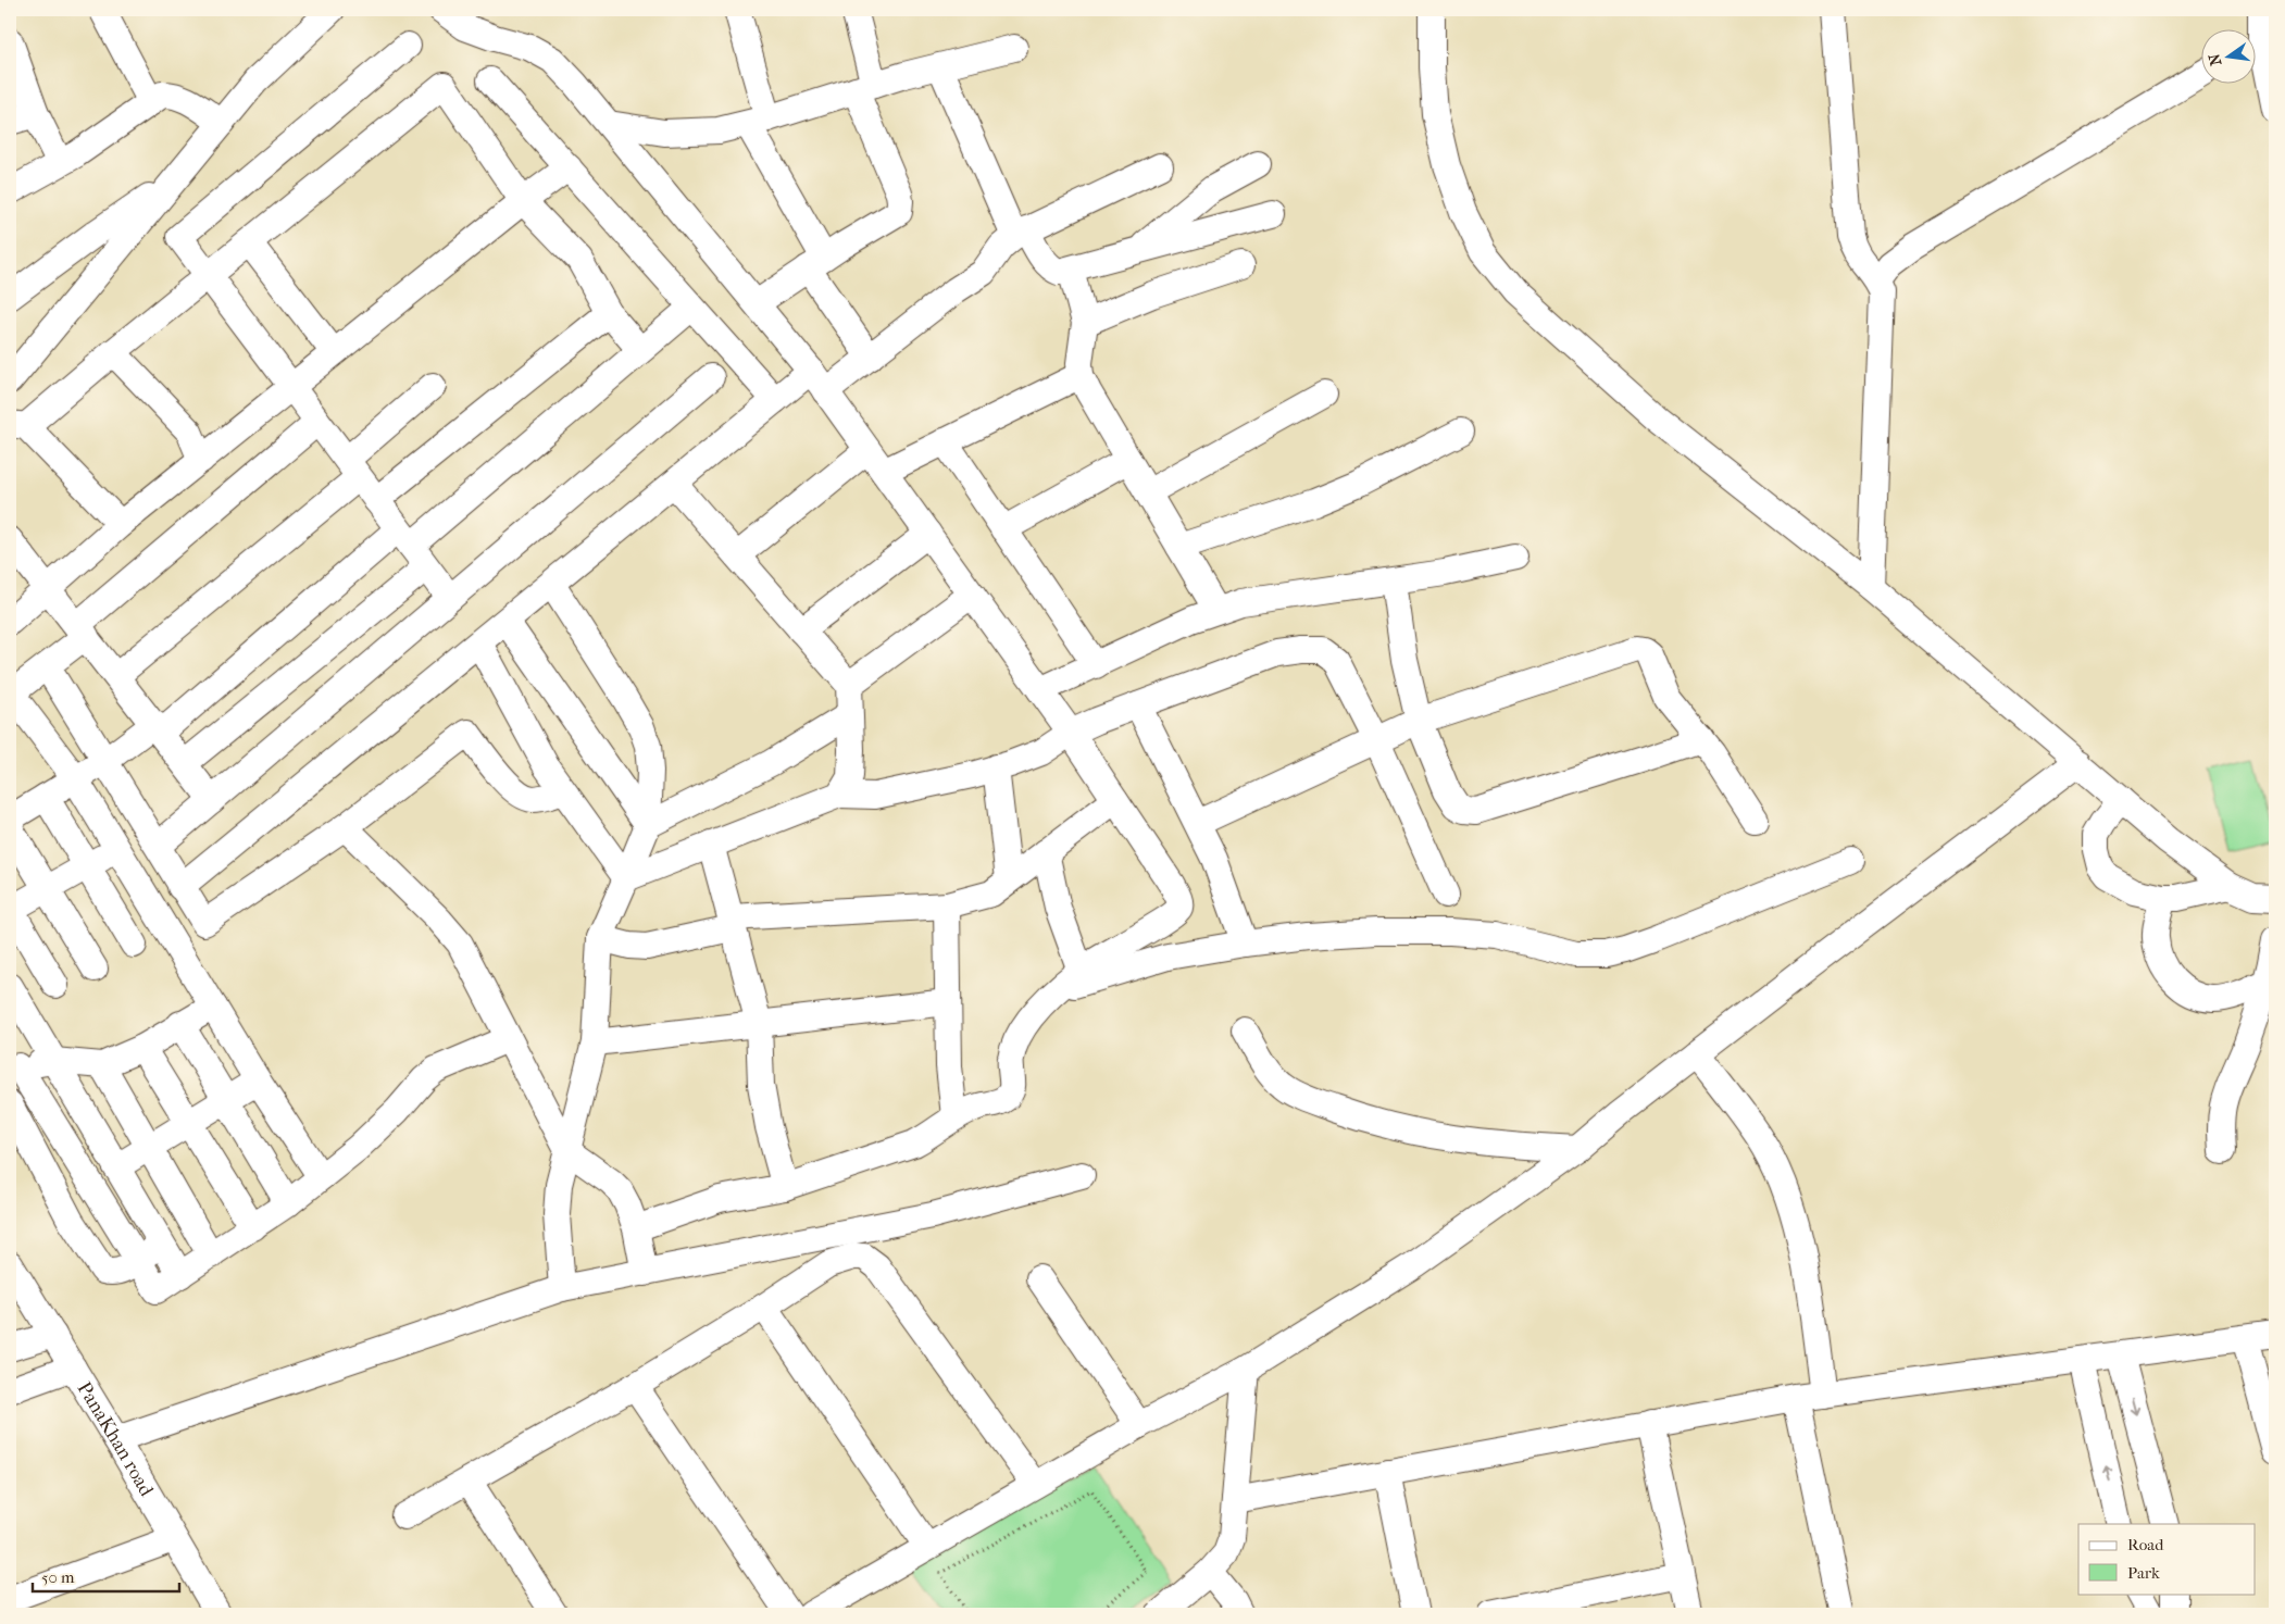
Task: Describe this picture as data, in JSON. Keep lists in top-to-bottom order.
{
  "streets": {
    "street": ["PanaKhan road"]
  },
  "legend": ["Road", "Park"],
  "scale_bar": "50 m",
  "north": "left"
}
